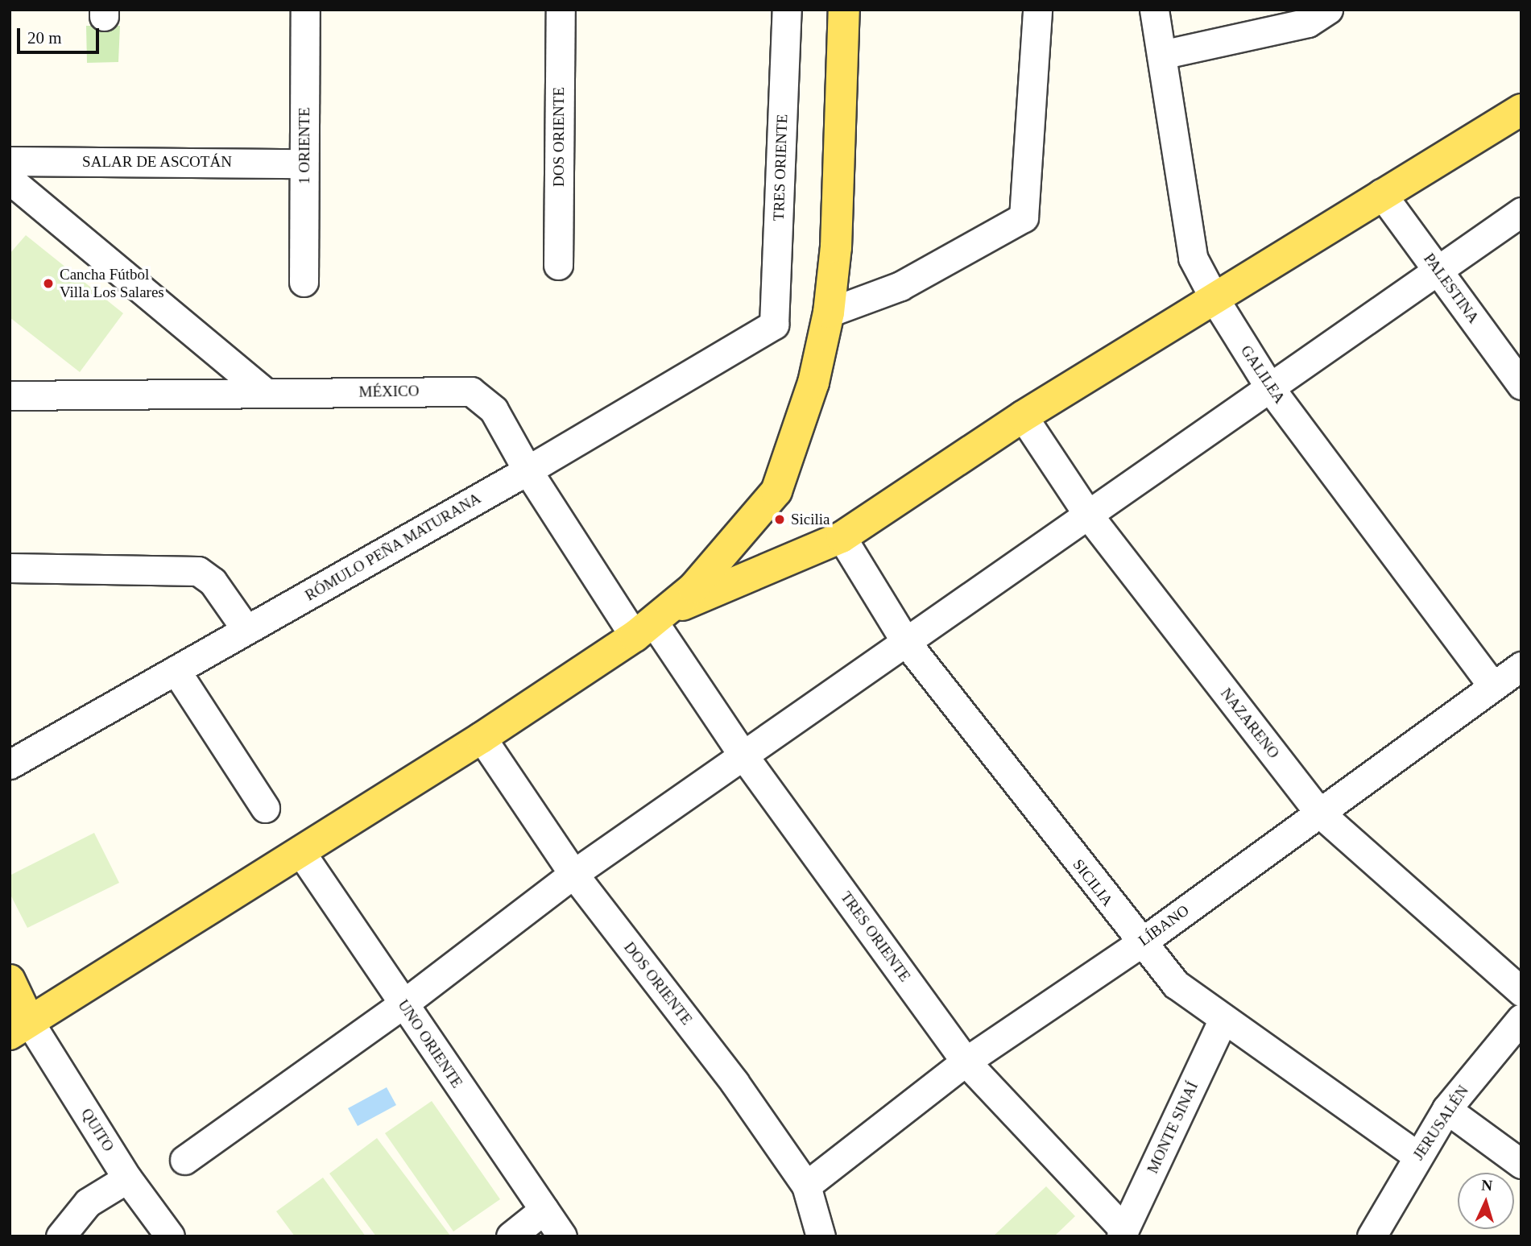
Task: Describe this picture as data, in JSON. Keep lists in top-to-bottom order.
{
  "streets": {
    "street": [
      "DOS ORIENTE",
      "1 ORIENTE",
      "SALAR DE ASCOTÁN",
      "TRES ORIENTE",
      "PALESTINA",
      "GALILEA",
      "MÉXICO",
      "RÓMULO PEÑA MATURANA",
      "NAZARENO",
      "SICILIA",
      "LÍBANO",
      "UNO ORIENTE",
      "JERUSALÉN",
      "MONTE SINAÍ",
      "QUITO"
    ]
  },
  "crossings": [
    ["DOS ORIENTE", "LÍBANO"],
    ["1 ORIENTE", "SALAR DE ASCOTÁN"],
    ["TRES ORIENTE", "MÉXICO"],
    ["TRES ORIENTE", "RÓMULO PEÑA MATURANA"],
    ["TRES ORIENTE", "LÍBANO"],
    ["TRES ORIENTE", "MONTE SINAÍ"],
    ["GALILEA", "LÍBANO"],
    ["MÉXICO", "RÓMULO PEÑA MATURANA"],
    ["NAZARENO", "LÍBANO"],
    ["SICILIA", "LÍBANO"],
    ["SICILIA", "JERUSALÉN"],
    ["SICILIA", "MONTE SINAÍ"]
  ],
  "places": ["Cancha Fútbol Villa Los Salares", "Sicilia"],
  "scale_bar": "20 m",
  "north": "top"
}
